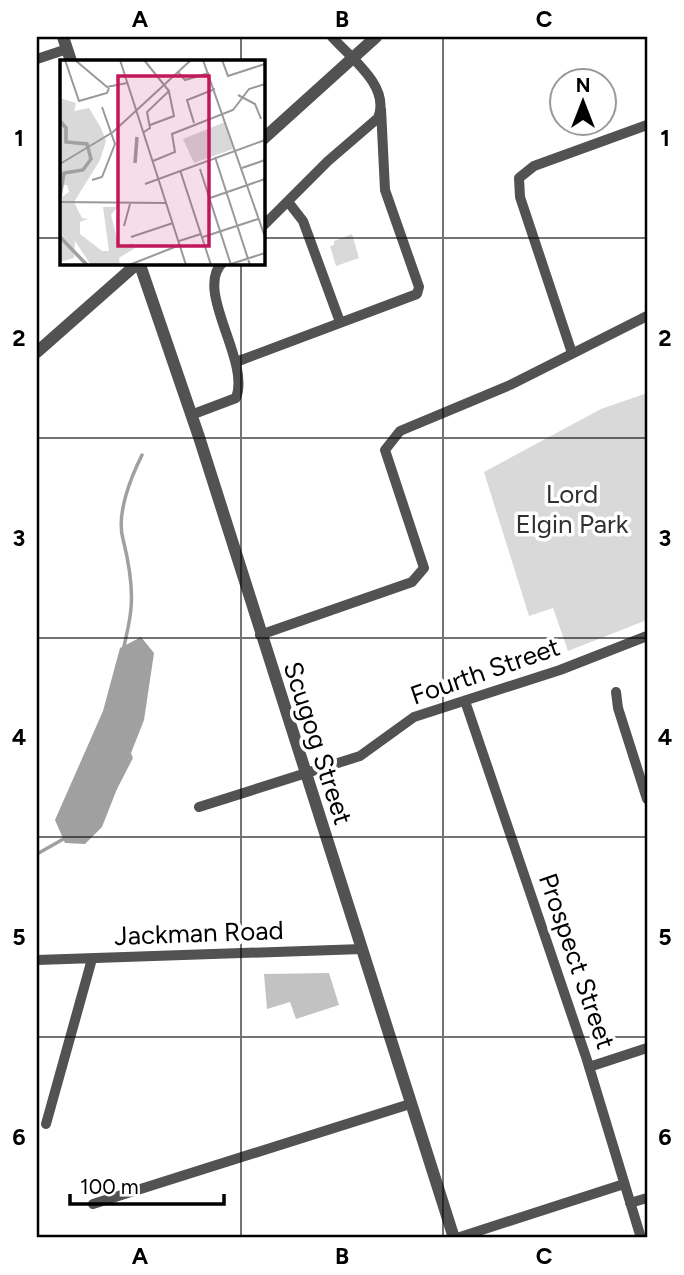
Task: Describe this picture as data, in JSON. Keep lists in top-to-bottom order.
{
  "streets": {
    "street": [
      "Fourth Street",
      "Scugog Street",
      "Jackman Road",
      "Prospect Street"
    ]
  },
  "crossings": [
    ["Fourth Street", "Scugog Street"],
    ["Fourth Street", "Prospect Street"],
    ["Scugog Street", "Jackman Road"]
  ],
  "parks": ["Lord Elgin Park"],
  "scale_bar": "100 m",
  "north": "top",
  "grid": {
    "columns": ["A", "B", "C"],
    "rows": [
      "1",
      "2",
      "3",
      "4",
      "5",
      "6"
    ]
  }
}
